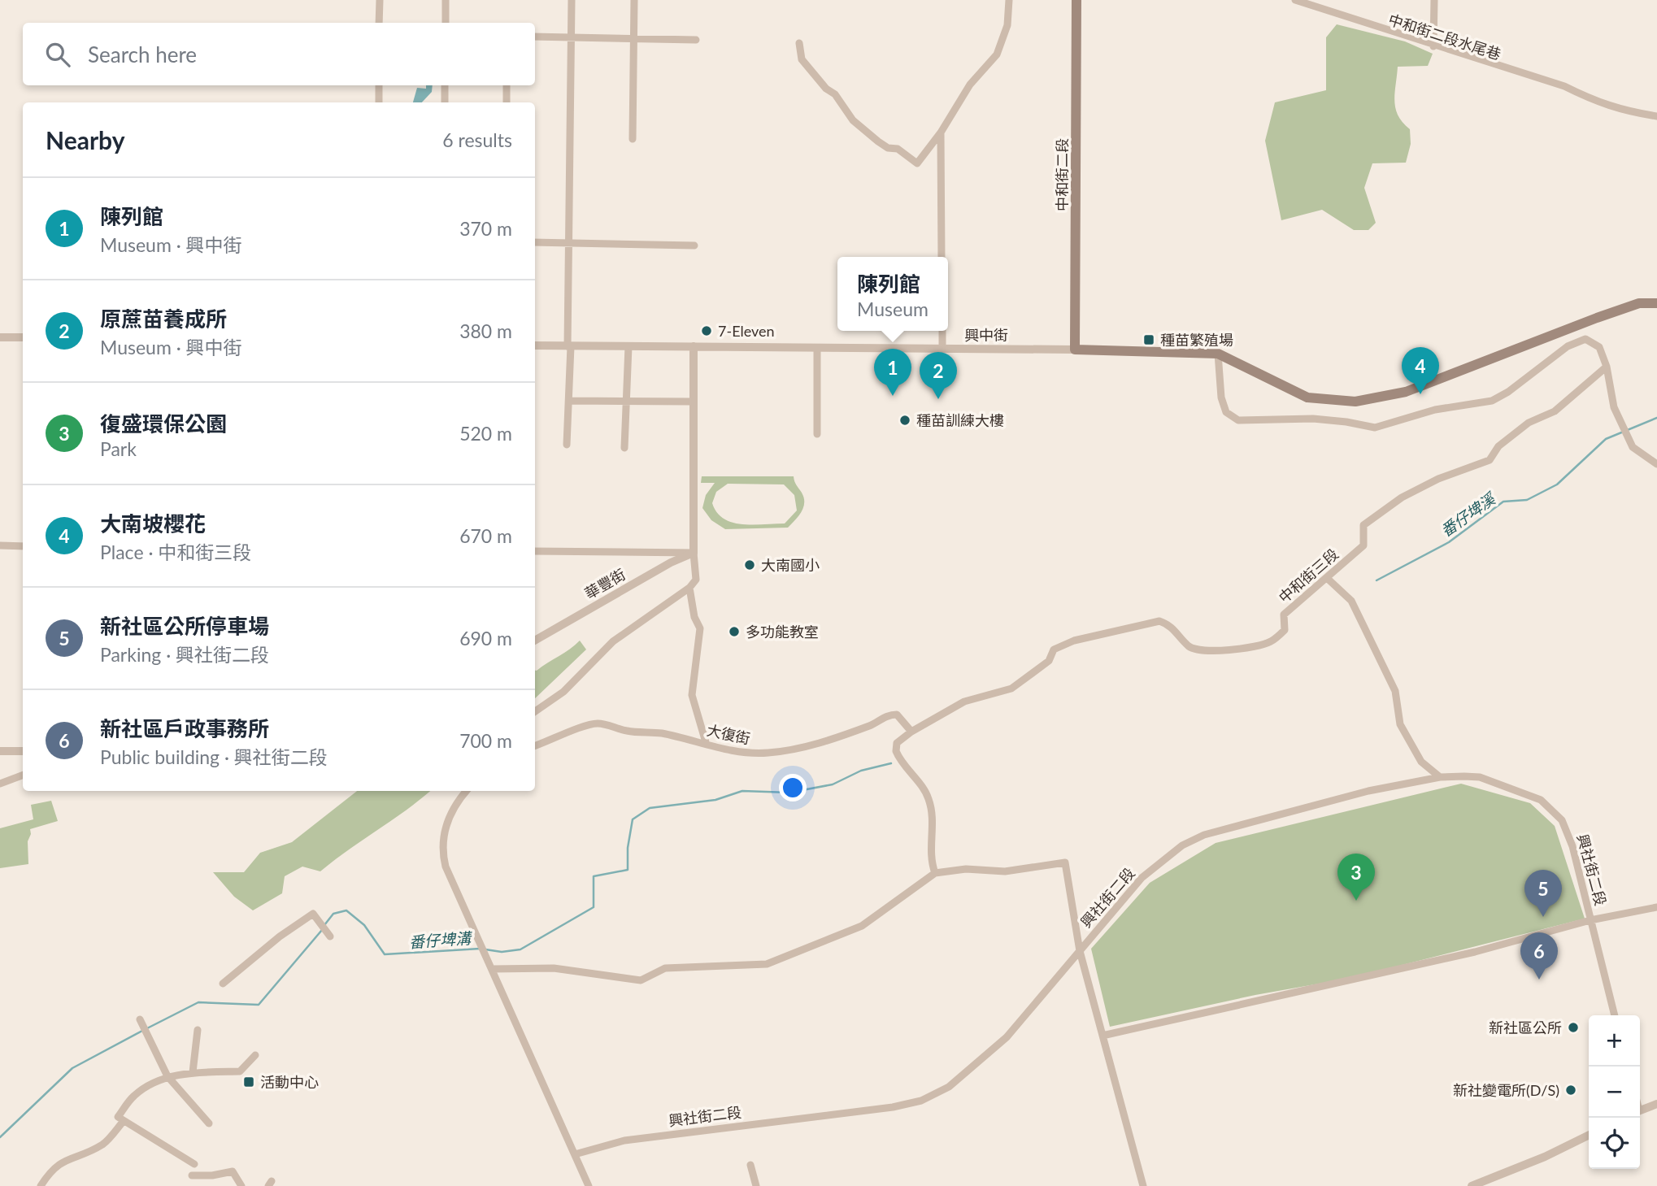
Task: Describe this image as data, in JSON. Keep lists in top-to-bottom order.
{
  "streets": {
    "main road": ["中和街二段"],
    "street": [
      "中和街二段水尾巷",
      "興中街",
      "中和街三段",
      "華豐街",
      "大復街",
      "興社街二段"
    ]
  },
  "crossings": [
    ["中和街二段", "興中街"],
    ["中和街三段", "大復街"]
  ],
  "water": ["番仔埤溪", "番仔埤溝"],
  "places": {
    "other": [
      "7-Eleven",
      "種苗訓練大樓",
      "大南國小",
      "多功能教室",
      "新社區公所",
      "新社變電所(D/S)"
    ],
    "transit": ["種苗繁殖場", "活動中心"]
  },
  "page": {
    "search": "Search here",
    "heading": ["Nearby", "6 results"],
    "list": [
      {
        "mark": "1",
        "name": "陳列館",
        "note": "Museum · 興中街",
        "value": "370 m"
      },
      {
        "mark": "2",
        "name": "原蔗苗養成所",
        "note": "Museum · 興中街",
        "value": "380 m"
      },
      {
        "mark": "3",
        "name": "復盛環保公園",
        "note": "Park",
        "value": "520 m"
      },
      {
        "mark": "4",
        "name": "大南坡櫻花",
        "note": "Place · 中和街三段",
        "value": "670 m"
      },
      {
        "mark": "5",
        "name": "新社區公所停車場",
        "note": "Parking · 興社街二段",
        "value": "690 m"
      },
      {
        "mark": "6",
        "name": "新社區戶政事務所",
        "note": "Public building · 興社街二段",
        "value": "700 m"
      }
    ],
    "popup": ["陳列館", "Museum"],
    "pins": [
      "4",
      "1",
      "2",
      "3",
      "5",
      "6"
    ],
    "map_buttons": ["+", "−"]
  }
}
